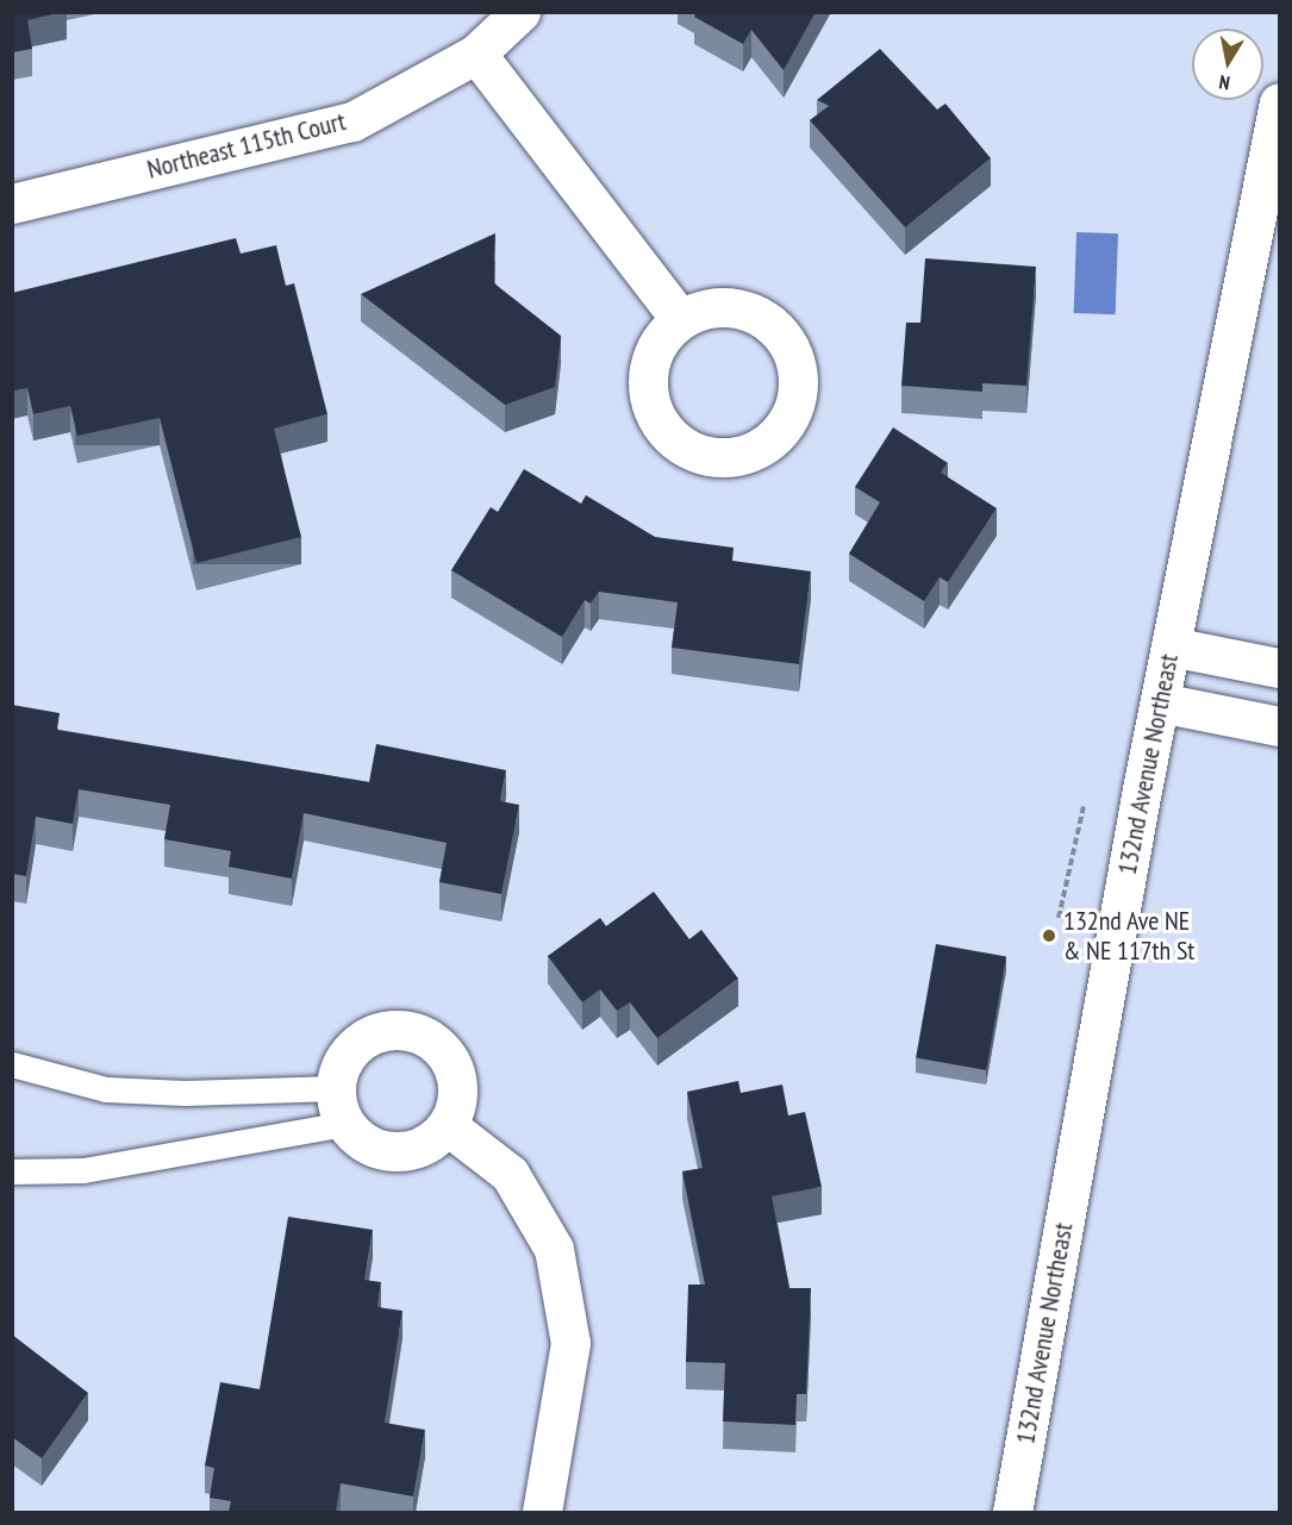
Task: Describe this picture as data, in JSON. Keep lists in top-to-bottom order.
{
  "streets": {
    "street": ["Northeast 115th Court", "132nd Avenue Northeast"]
  },
  "places": ["132nd Ave NE & NE 117th St"],
  "north": "bottom"
}
